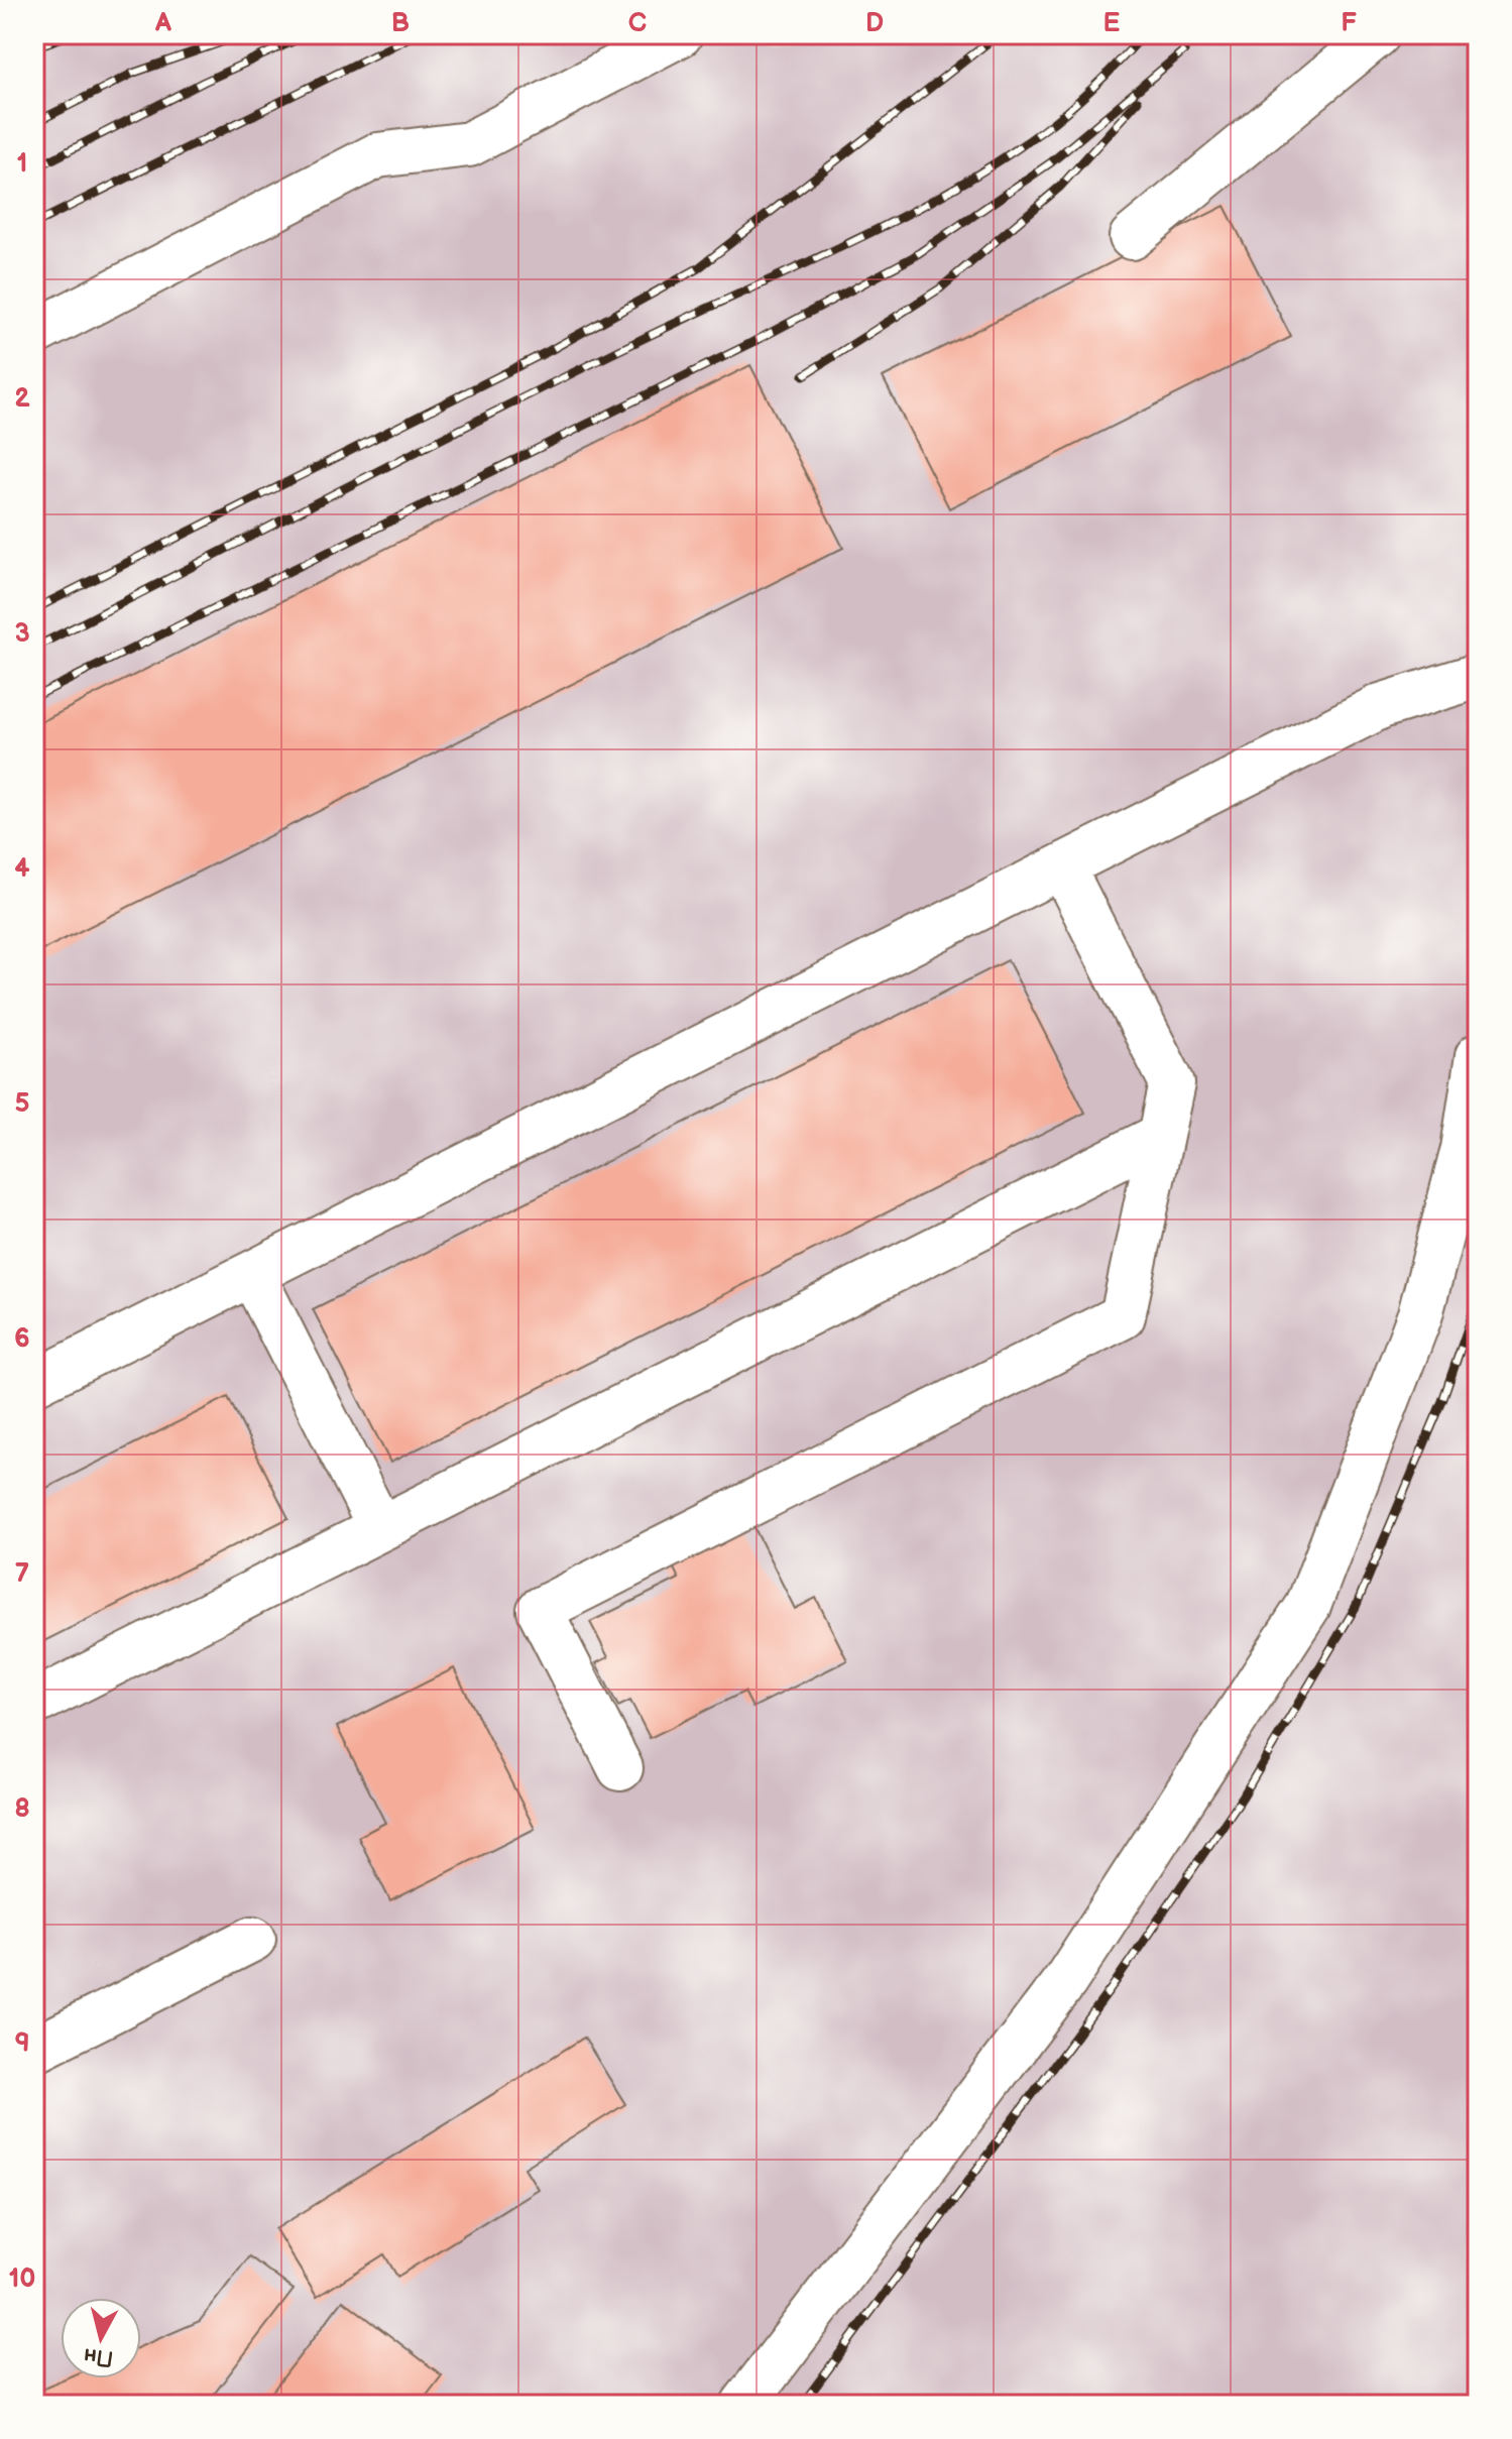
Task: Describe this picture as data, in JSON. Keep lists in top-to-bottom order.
{
  "north": "bottom",
  "grid": {
    "columns": [
      "A",
      "B",
      "C",
      "D",
      "E",
      "F"
    ],
    "rows": [
      "1",
      "2",
      "3",
      "4",
      "5",
      "6",
      "7",
      "8",
      "9",
      "10"
    ]
  }
}
